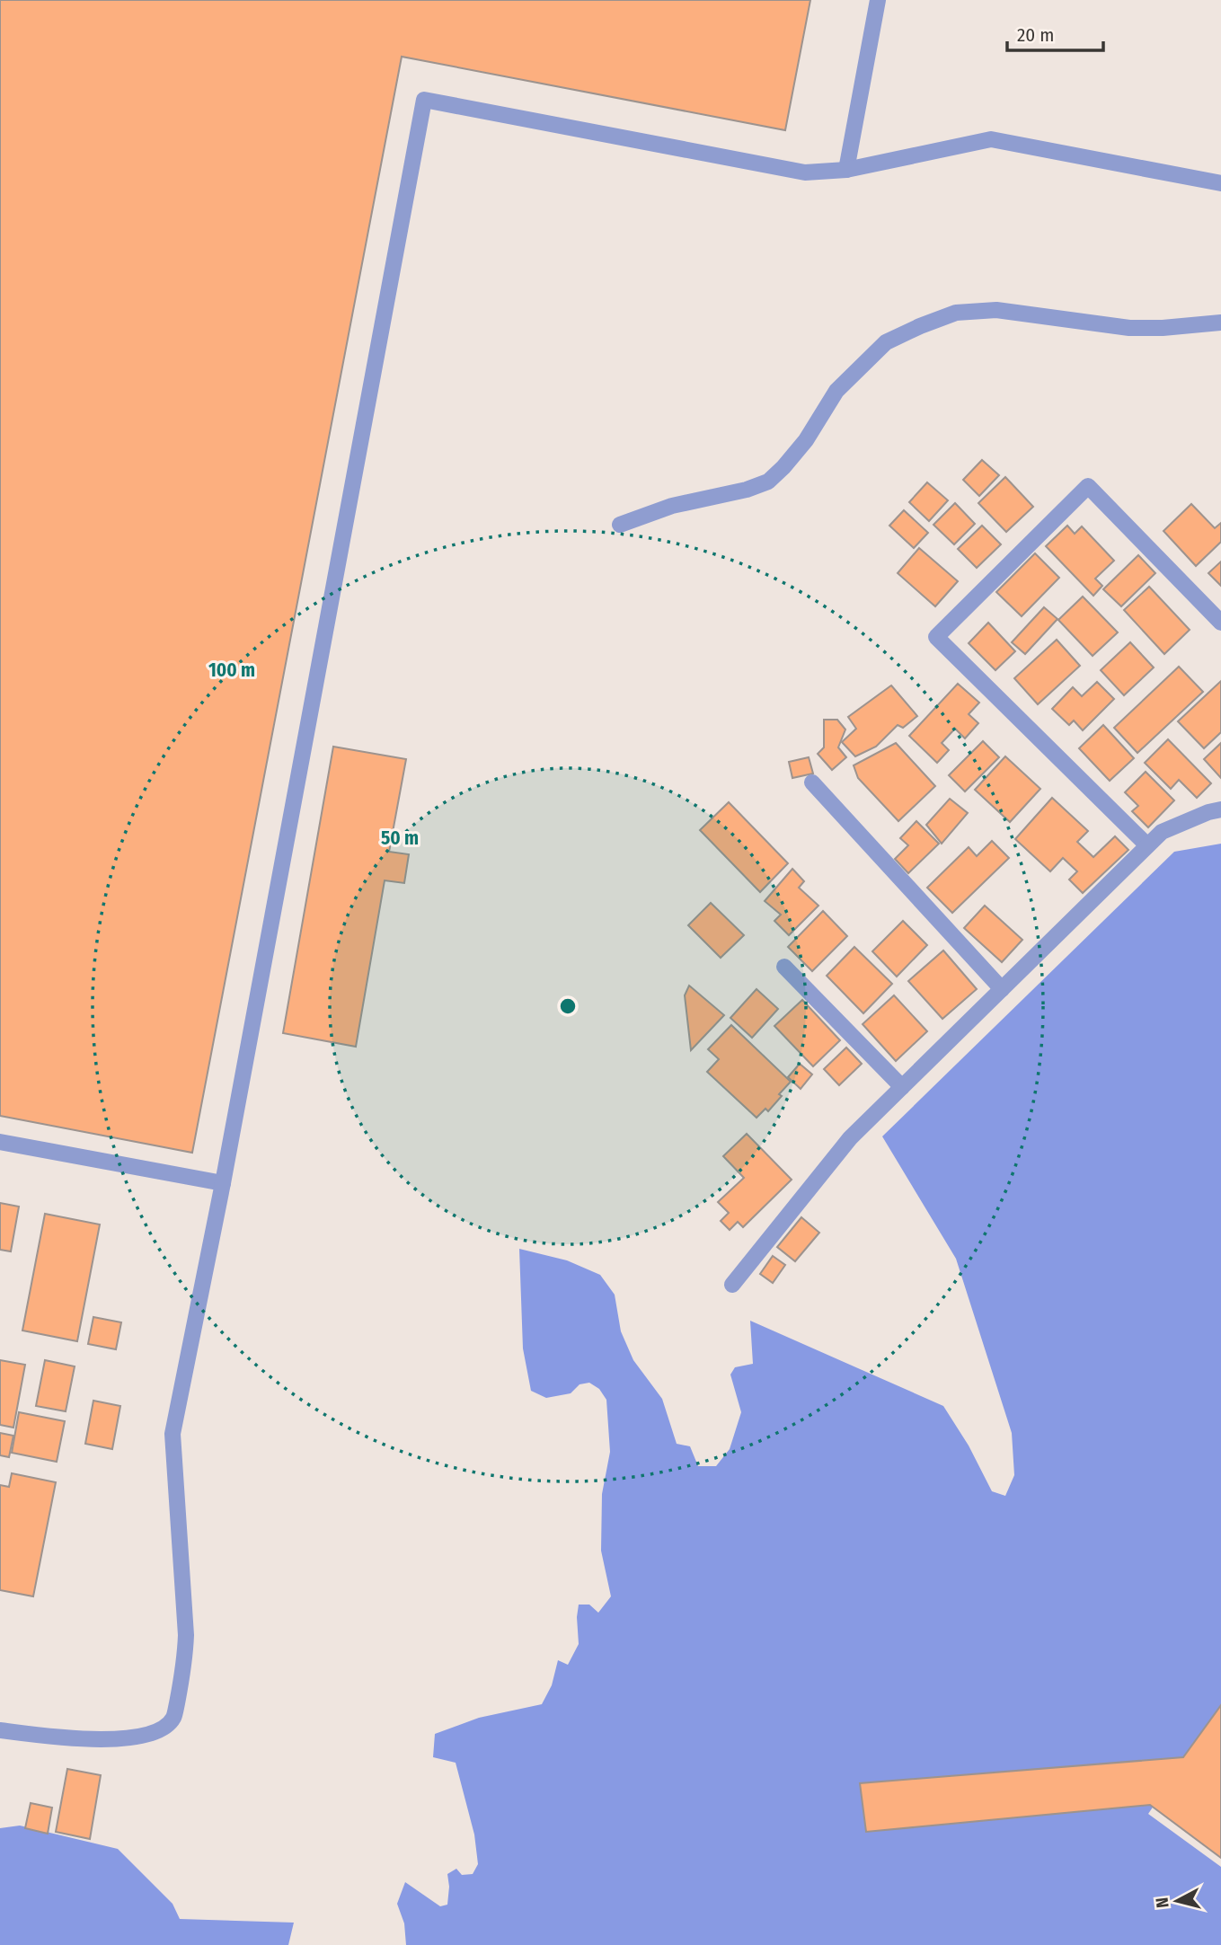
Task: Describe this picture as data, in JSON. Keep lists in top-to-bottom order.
{
  "scale_bar": "20 m",
  "north": "left",
  "rings": ["100 m", "50 m"]
}
